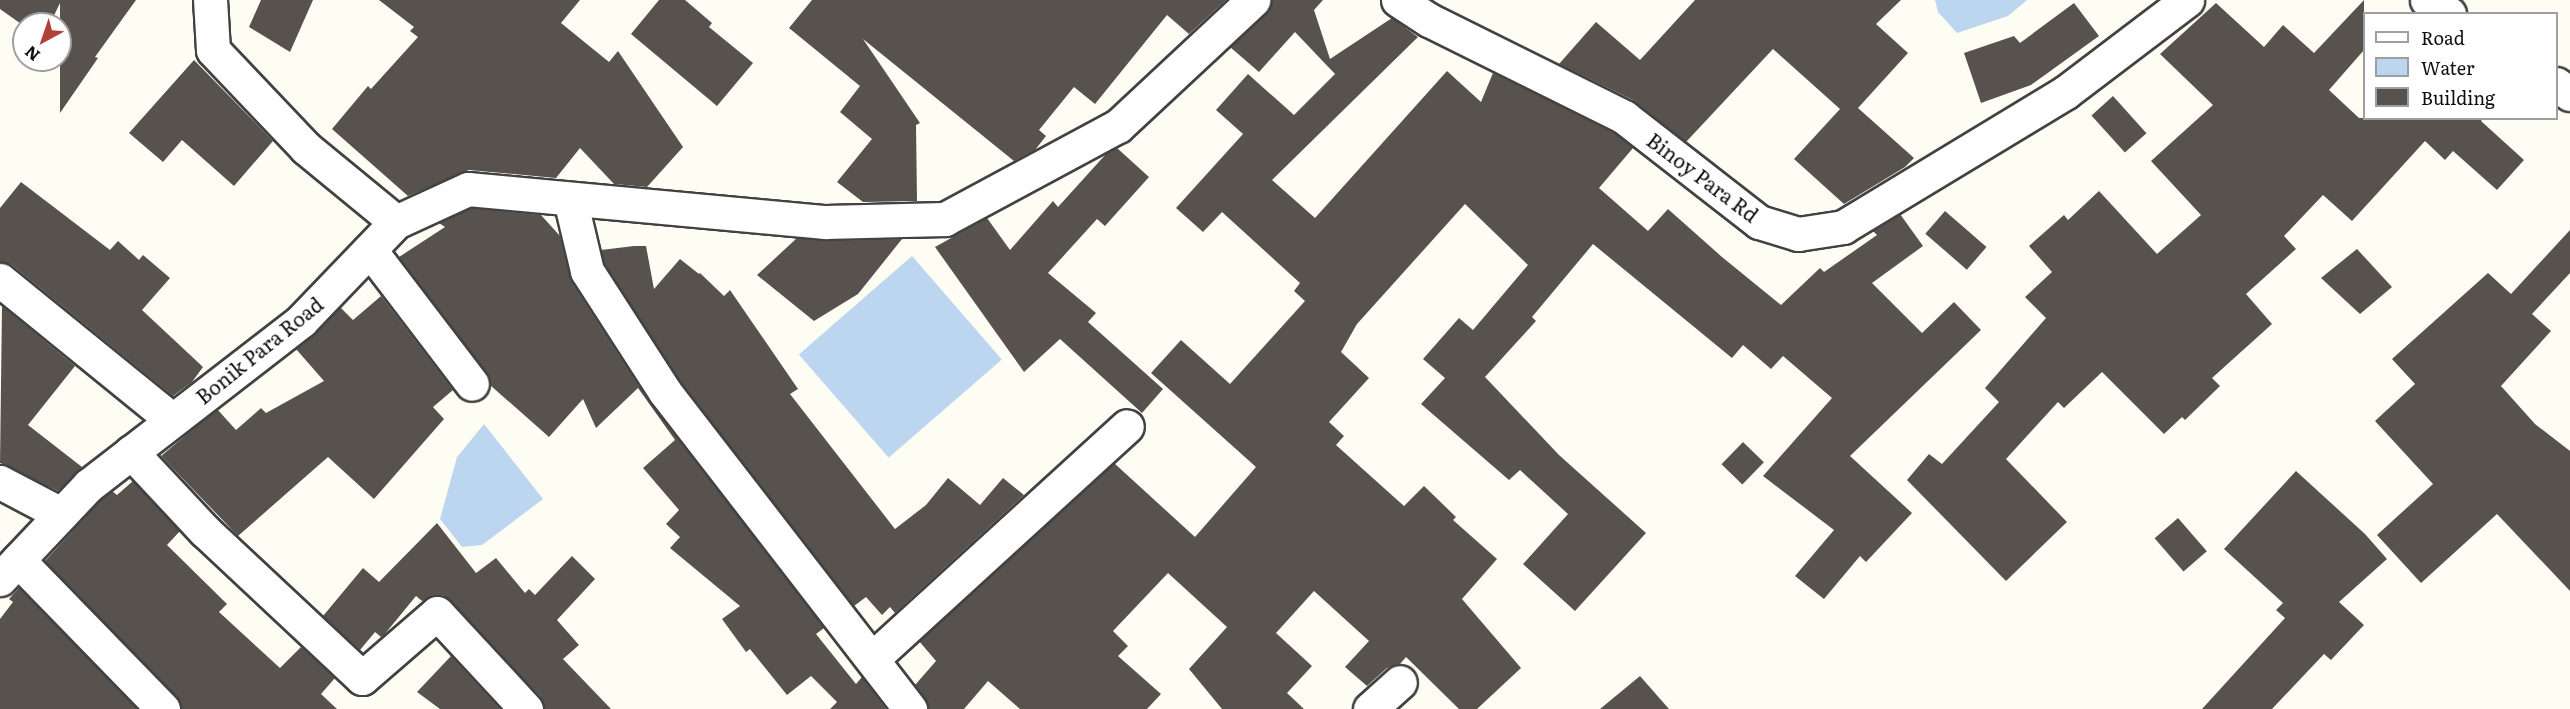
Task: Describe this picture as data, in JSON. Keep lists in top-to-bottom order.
{
  "streets": {
    "street": ["Binoy Para Rd", "Bonik Para Road"]
  },
  "legend": ["Road", "Water", "Building"],
  "north": "bottom left"
}
